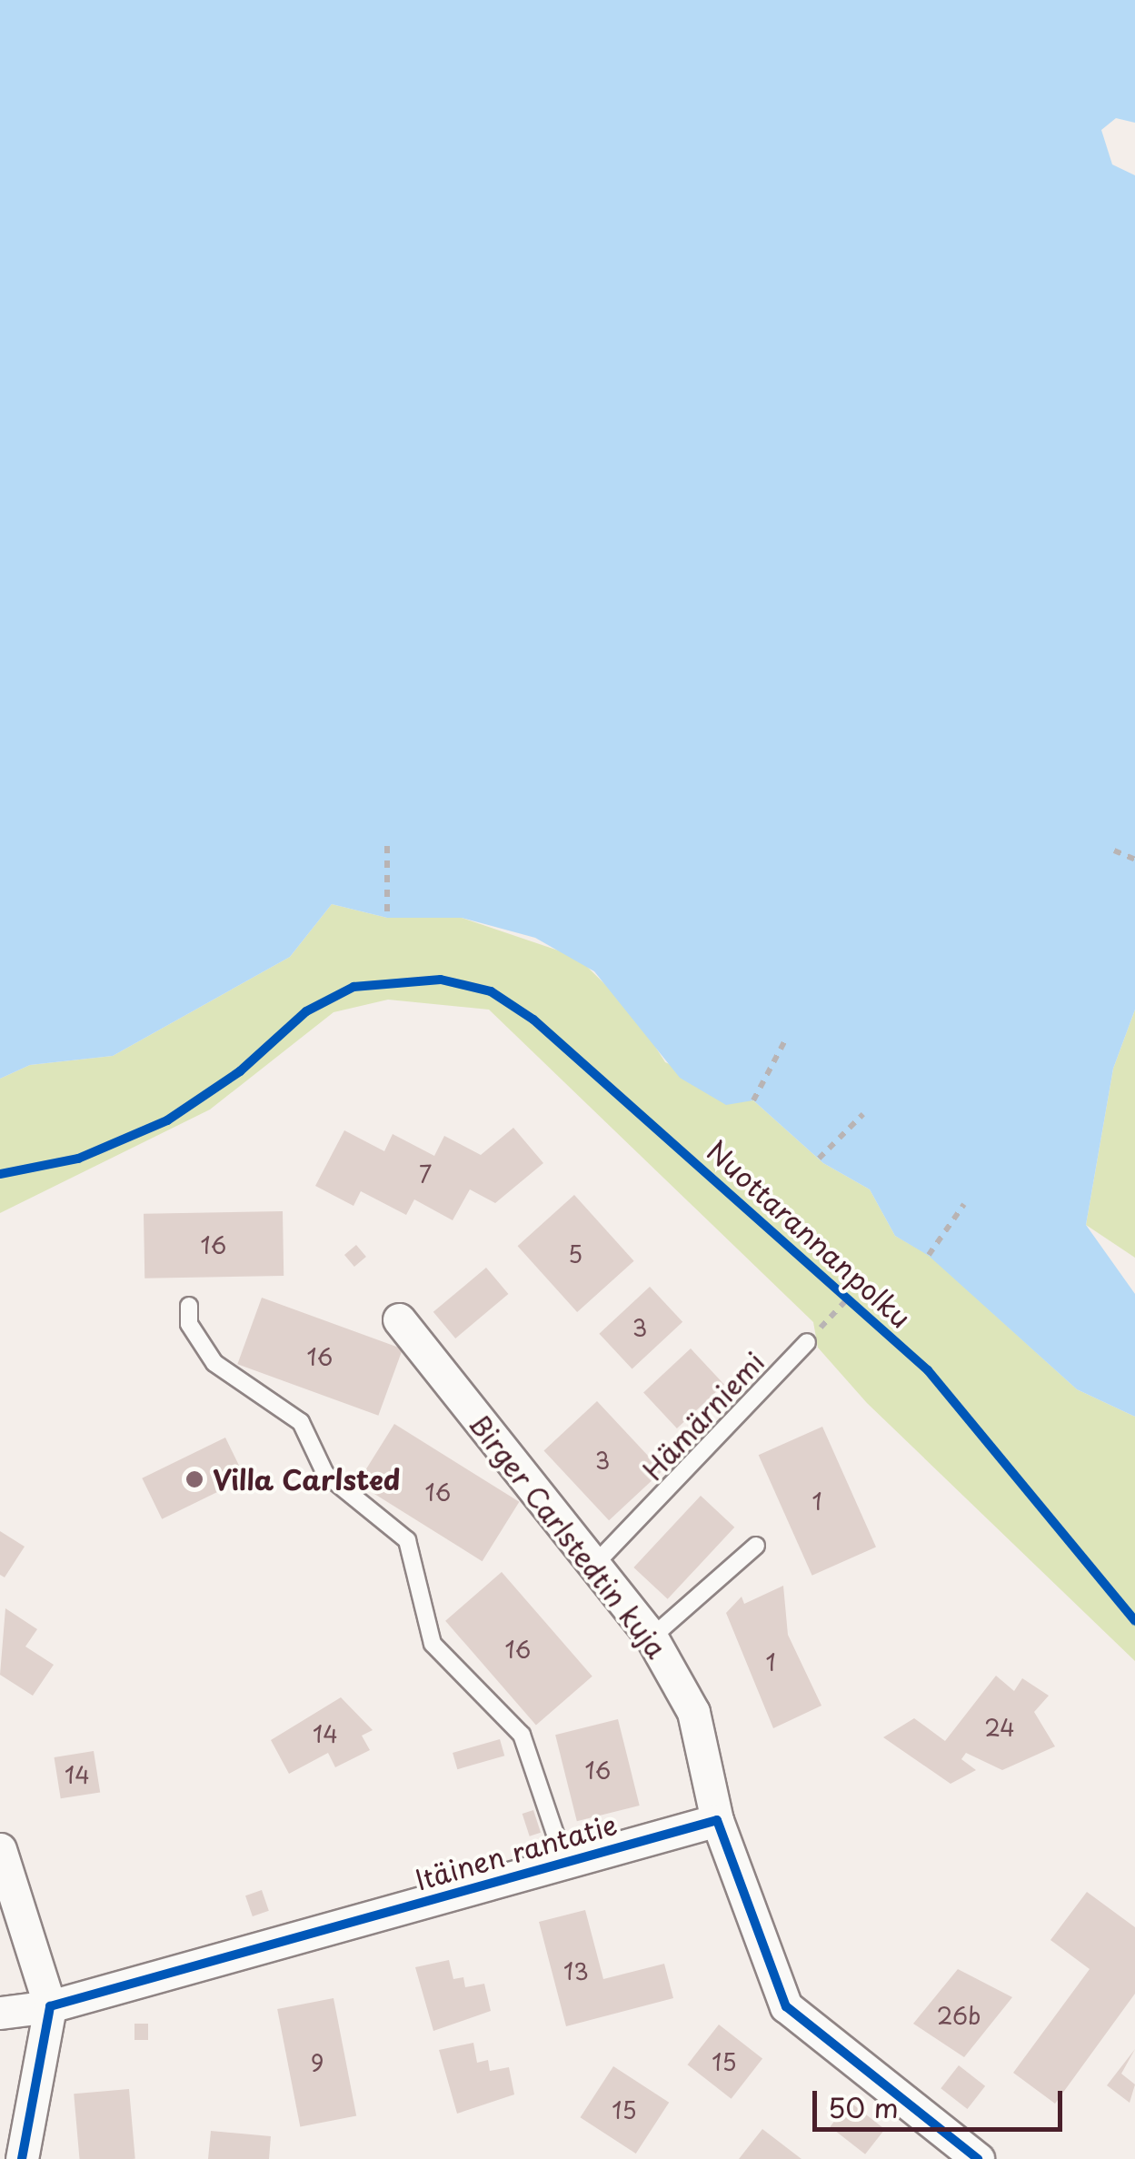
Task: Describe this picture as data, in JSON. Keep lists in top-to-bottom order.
{
  "streets": {
    "street": ["Birger Carlstedtin kuja", "Itäinen rantatie"],
    "lane": ["Hämärniemi"],
    "cycle path": ["Nuottarannanpolku"]
  },
  "crossings": [
    ["Hämärniemi", "Birger Carlstedtin kuja"],
    ["Birger Carlstedtin kuja", "Itäinen rantatie"]
  ],
  "places": ["Villa Carlsted"],
  "house_numbers": [
    "7",
    "16",
    "5",
    "3",
    "16",
    "3",
    "16",
    "1",
    "16",
    "1",
    "24",
    "14",
    "16",
    "14",
    "13",
    "26b",
    "15",
    "9",
    "15"
  ],
  "scale_bar": "50 m"
}
